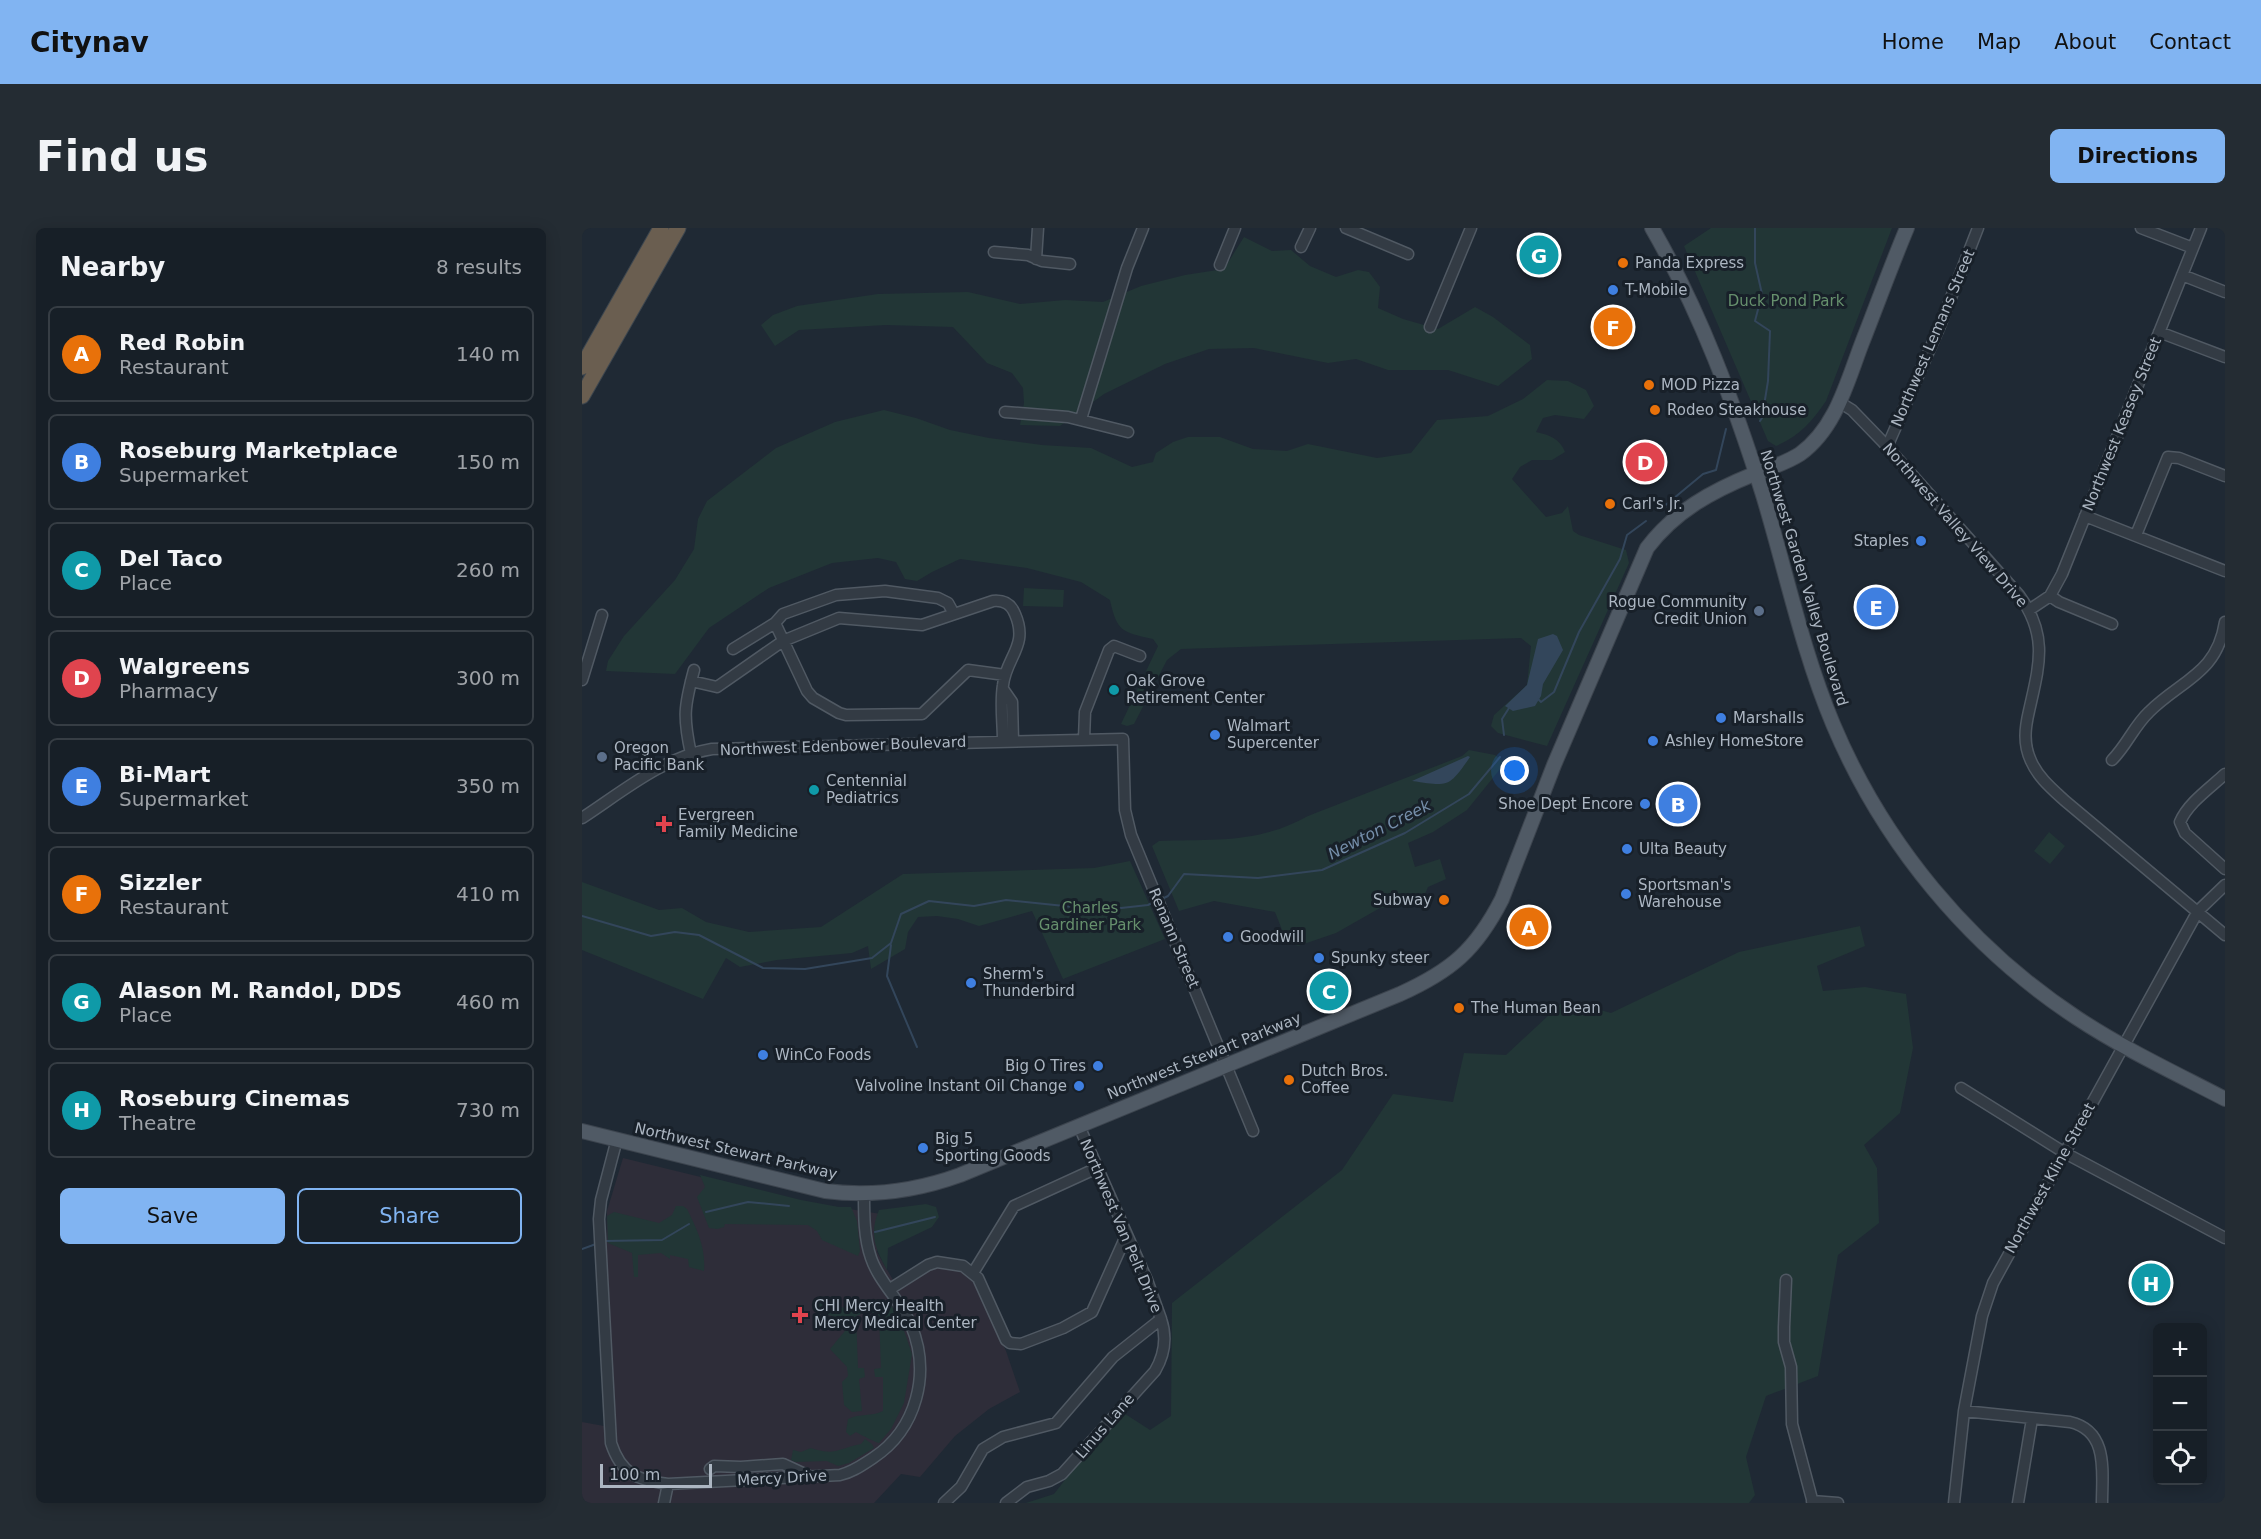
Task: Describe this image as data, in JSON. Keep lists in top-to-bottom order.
{
  "streets": {
    "main road": ["Northwest Garden Valley Boulevard", "Northwest Stewart Parkway"],
    "street": [
      "Northwest Lemans Street",
      "Northwest Keasey Street",
      "Northwest Valley View Drive",
      "Northwest Edenbower Boulevard",
      "Renann Street",
      "Northwest Kline Street",
      "Northwest Van Pelt Drive",
      "Linus Lane",
      "Mercy Drive"
    ]
  },
  "crossings": [
    ["Northwest Lemans Street", "Northwest Valley View Drive"],
    ["Northwest Keasey Street", "Northwest Valley View Drive"],
    ["Northwest Valley View Drive", "Northwest Stewart Parkway"],
    ["Northwest Valley View Drive", "Northwest Kline Street"],
    ["Northwest Garden Valley Boulevard", "Northwest Stewart Parkway"],
    ["Northwest Garden Valley Boulevard", "Northwest Kline Street"],
    ["Northwest Edenbower Boulevard", "Renann Street"],
    ["Renann Street", "Northwest Stewart Parkway"],
    ["Northwest Stewart Parkway", "Northwest Van Pelt Drive"],
    ["Northwest Stewart Parkway", "Mercy Drive"],
    ["Northwest Van Pelt Drive", "Linus Lane"]
  ],
  "water": ["Newton Creek"],
  "parks": ["Duck Pond Park", "Charles Gardiner Park"],
  "places": {
    "other": [
      "Panda Express",
      "T-Mobile",
      "MOD Pizza",
      "Rodeo Steakhouse",
      "Carl's Jr.",
      "Staples",
      "Rogue Community Credit Union",
      "Oak Grove Retirement Center",
      "Marshalls",
      "Walmart Supercenter",
      "Ashley HomeStore",
      "Oregon Pacific Bank",
      "Centennial Pediatrics",
      "Shoe Dept Encore",
      "Ulta Beauty",
      "Sportsman's Warehouse",
      "Subway",
      "Goodwill",
      "Spunky steer",
      "Sherm's Thunderbird",
      "The Human Bean",
      "WinCo Foods",
      "Big O Tires",
      "Dutch Bros. Coffee",
      "Valvoline Instant Oil Change",
      "Big 5 Sporting Goods"
    ],
    "health": ["Evergreen Family Medicine", "CHI Mercy Health Mercy Medical Center"]
  },
  "scale_bar": "100 m",
  "page": {
    "header": "Citynav",
    "nav": [
      "Home",
      "Map",
      "About",
      "Contact"
    ],
    "buttons": [
      "Directions",
      ["Save", "Share"]
    ],
    "title": "Find us",
    "heading": ["Nearby", "8 results"],
    "pins": [
      "G",
      "F",
      "D",
      "E",
      "B",
      "A",
      "C",
      "H"
    ],
    "list": [
      {
        "mark": "A",
        "name": "Red Robin",
        "note": "Restaurant",
        "value": "140 m"
      },
      {
        "mark": "B",
        "name": "Roseburg Marketplace",
        "note": "Supermarket",
        "value": "150 m"
      },
      {
        "mark": "C",
        "name": "Del Taco",
        "note": "Place",
        "value": "260 m"
      },
      {
        "mark": "D",
        "name": "Walgreens",
        "note": "Pharmacy",
        "value": "300 m"
      },
      {
        "mark": "E",
        "name": "Bi-Mart",
        "note": "Supermarket",
        "value": "350 m"
      },
      {
        "mark": "F",
        "name": "Sizzler",
        "note": "Restaurant",
        "value": "410 m"
      },
      {
        "mark": "G",
        "name": "Alason M. Randol, DDS",
        "note": "Place",
        "value": "460 m"
      },
      {
        "mark": "H",
        "name": "Roseburg Cinemas",
        "note": "Theatre",
        "value": "730 m"
      }
    ],
    "map_buttons": ["+", "−"],
    "scale": "100 m"
  }
}
